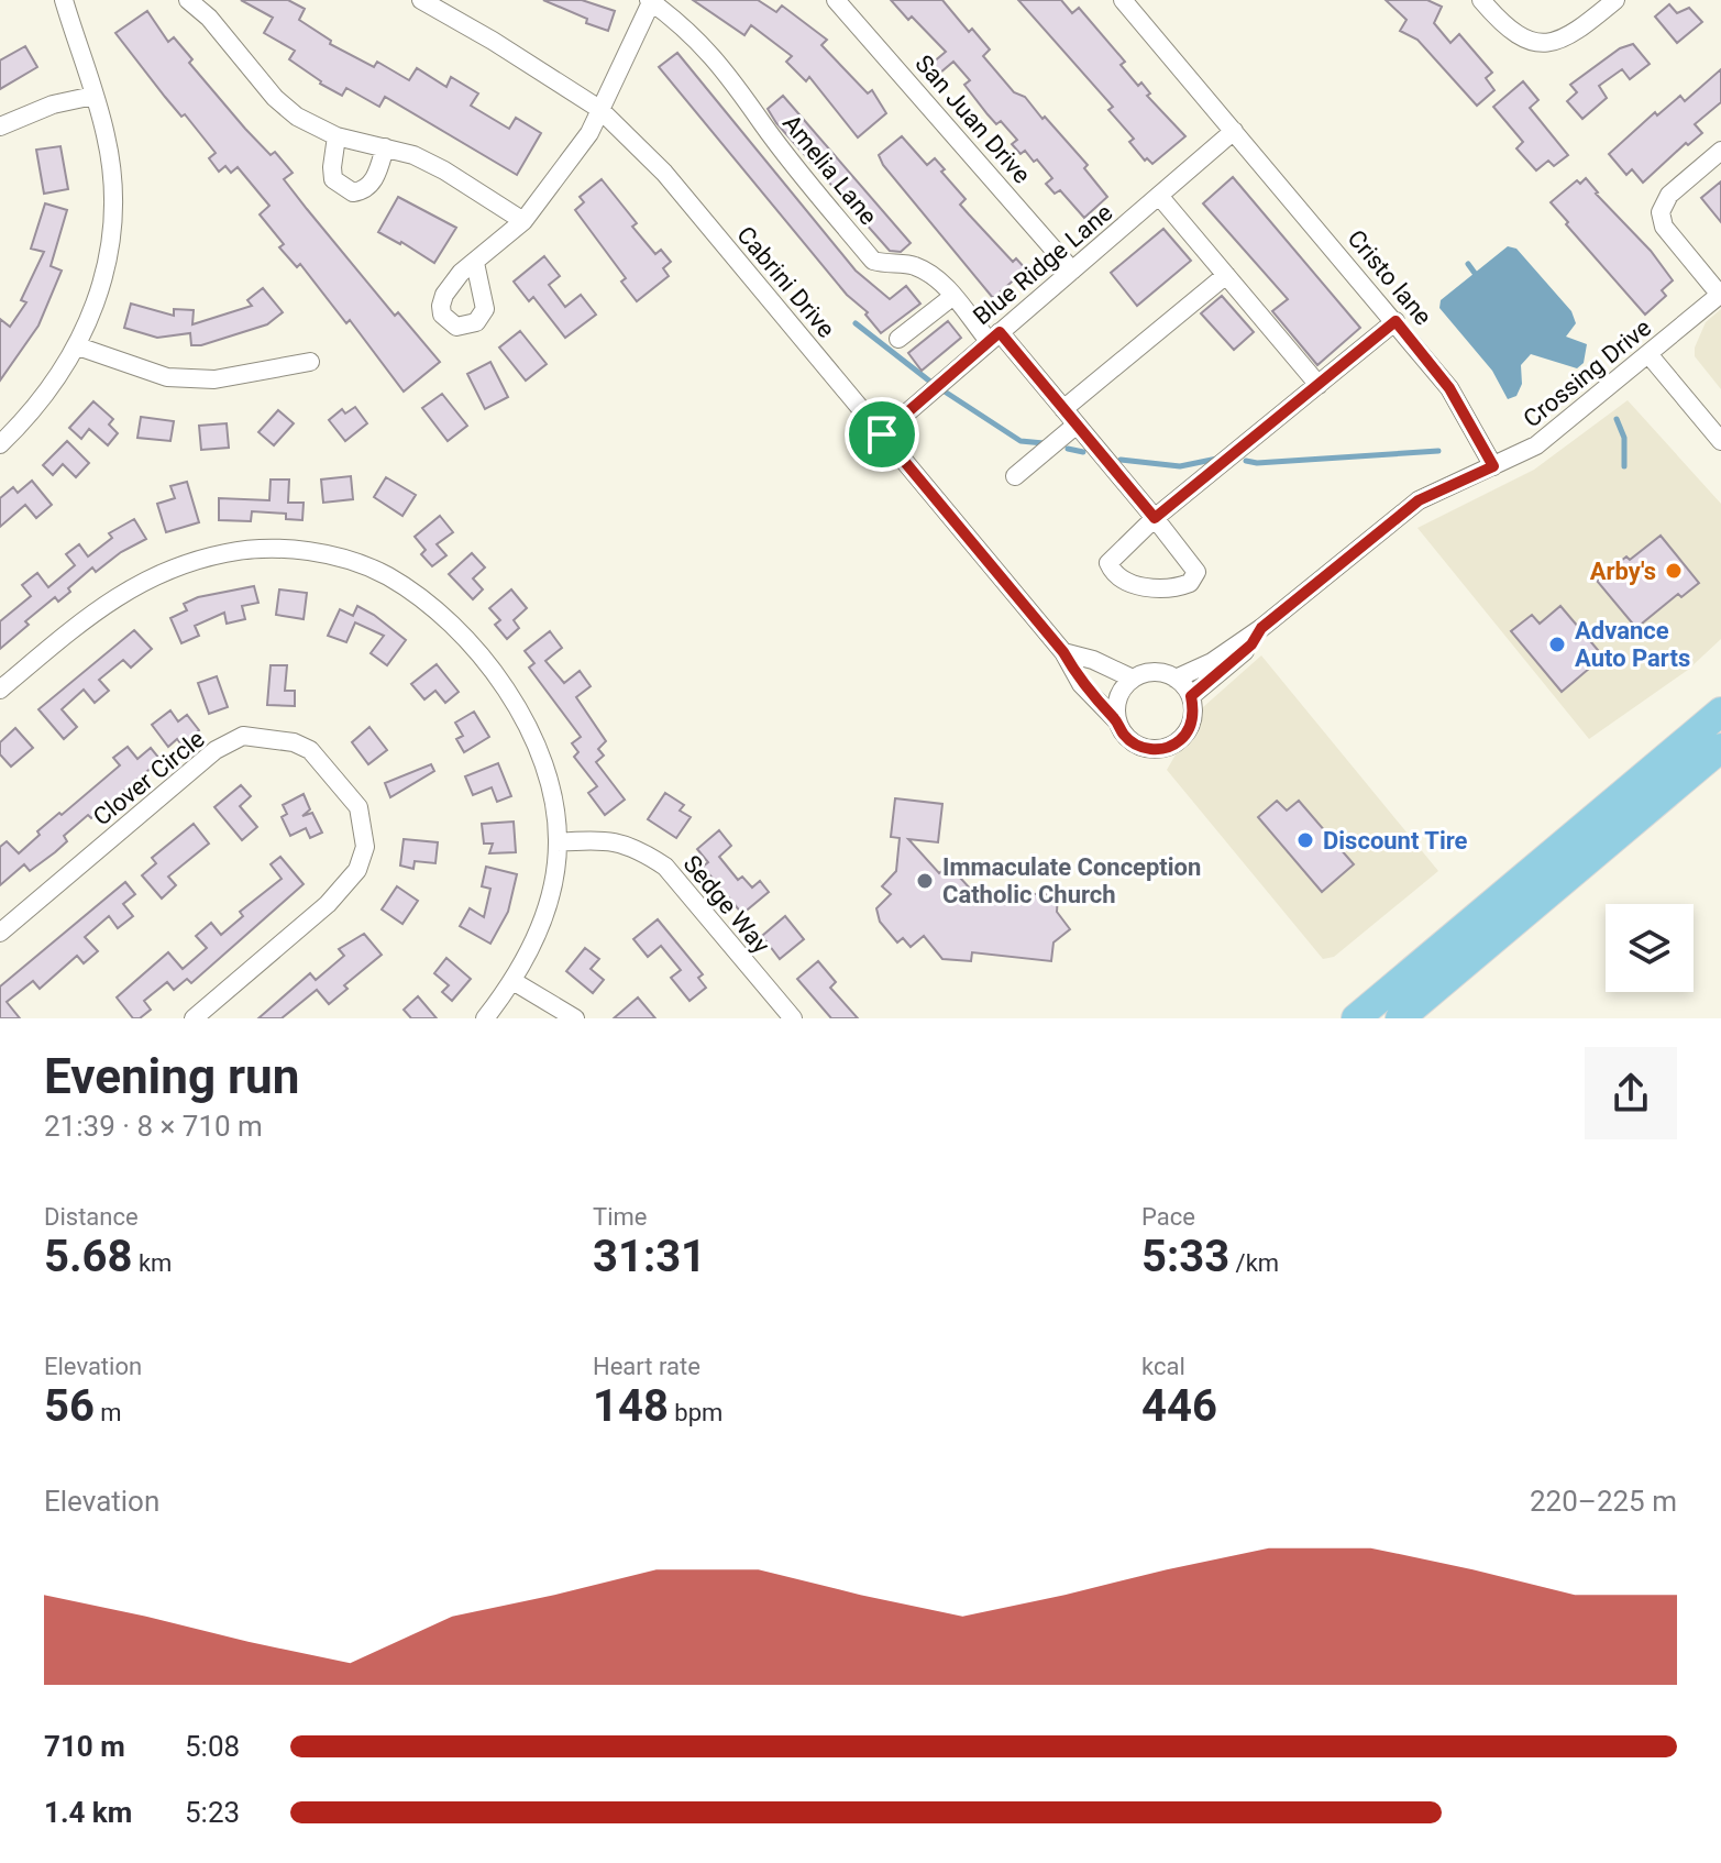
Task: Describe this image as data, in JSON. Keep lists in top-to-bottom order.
{
  "streets": {
    "street": [
      "San Juan Drive",
      "Amelia Lane",
      "Blue Ridge Lane",
      "Cristo lane",
      "Cabrini Drive",
      "Crossing Drive",
      "Clover Circle",
      "Sedge Way"
    ]
  },
  "crossings": [
    ["San Juan Drive", "Blue Ridge Lane"],
    ["Amelia Lane", "Blue Ridge Lane"],
    ["Blue Ridge Lane", "Cristo lane"],
    ["Blue Ridge Lane", "Cabrini Drive"],
    ["Cristo lane", "Crossing Drive"],
    ["Cabrini Drive", "Crossing Drive"]
  ],
  "places": [
    "Arby's",
    "Advance Auto Parts",
    "Discount Tire",
    "Immaculate Conception Catholic Church"
  ],
  "page": {
    "heading": ["Evening run", "21:39 · 8 × 710 m"],
    "stats": [
      ["Distance", "5.68 km"],
      ["Time", "31:31"],
      ["Pace", "5:33 /km"],
      ["Elevation", "56 m"],
      ["Heart rate", "148 bpm"],
      ["kcal", "446"]
    ],
    "chart": ["Elevation", "220–225 m"],
    "list": [
      {
        "name": "710 m",
        "note": "5:08"
      },
      {
        "name": "1.4 km",
        "note": "5:23"
      }
    ]
  }
}
